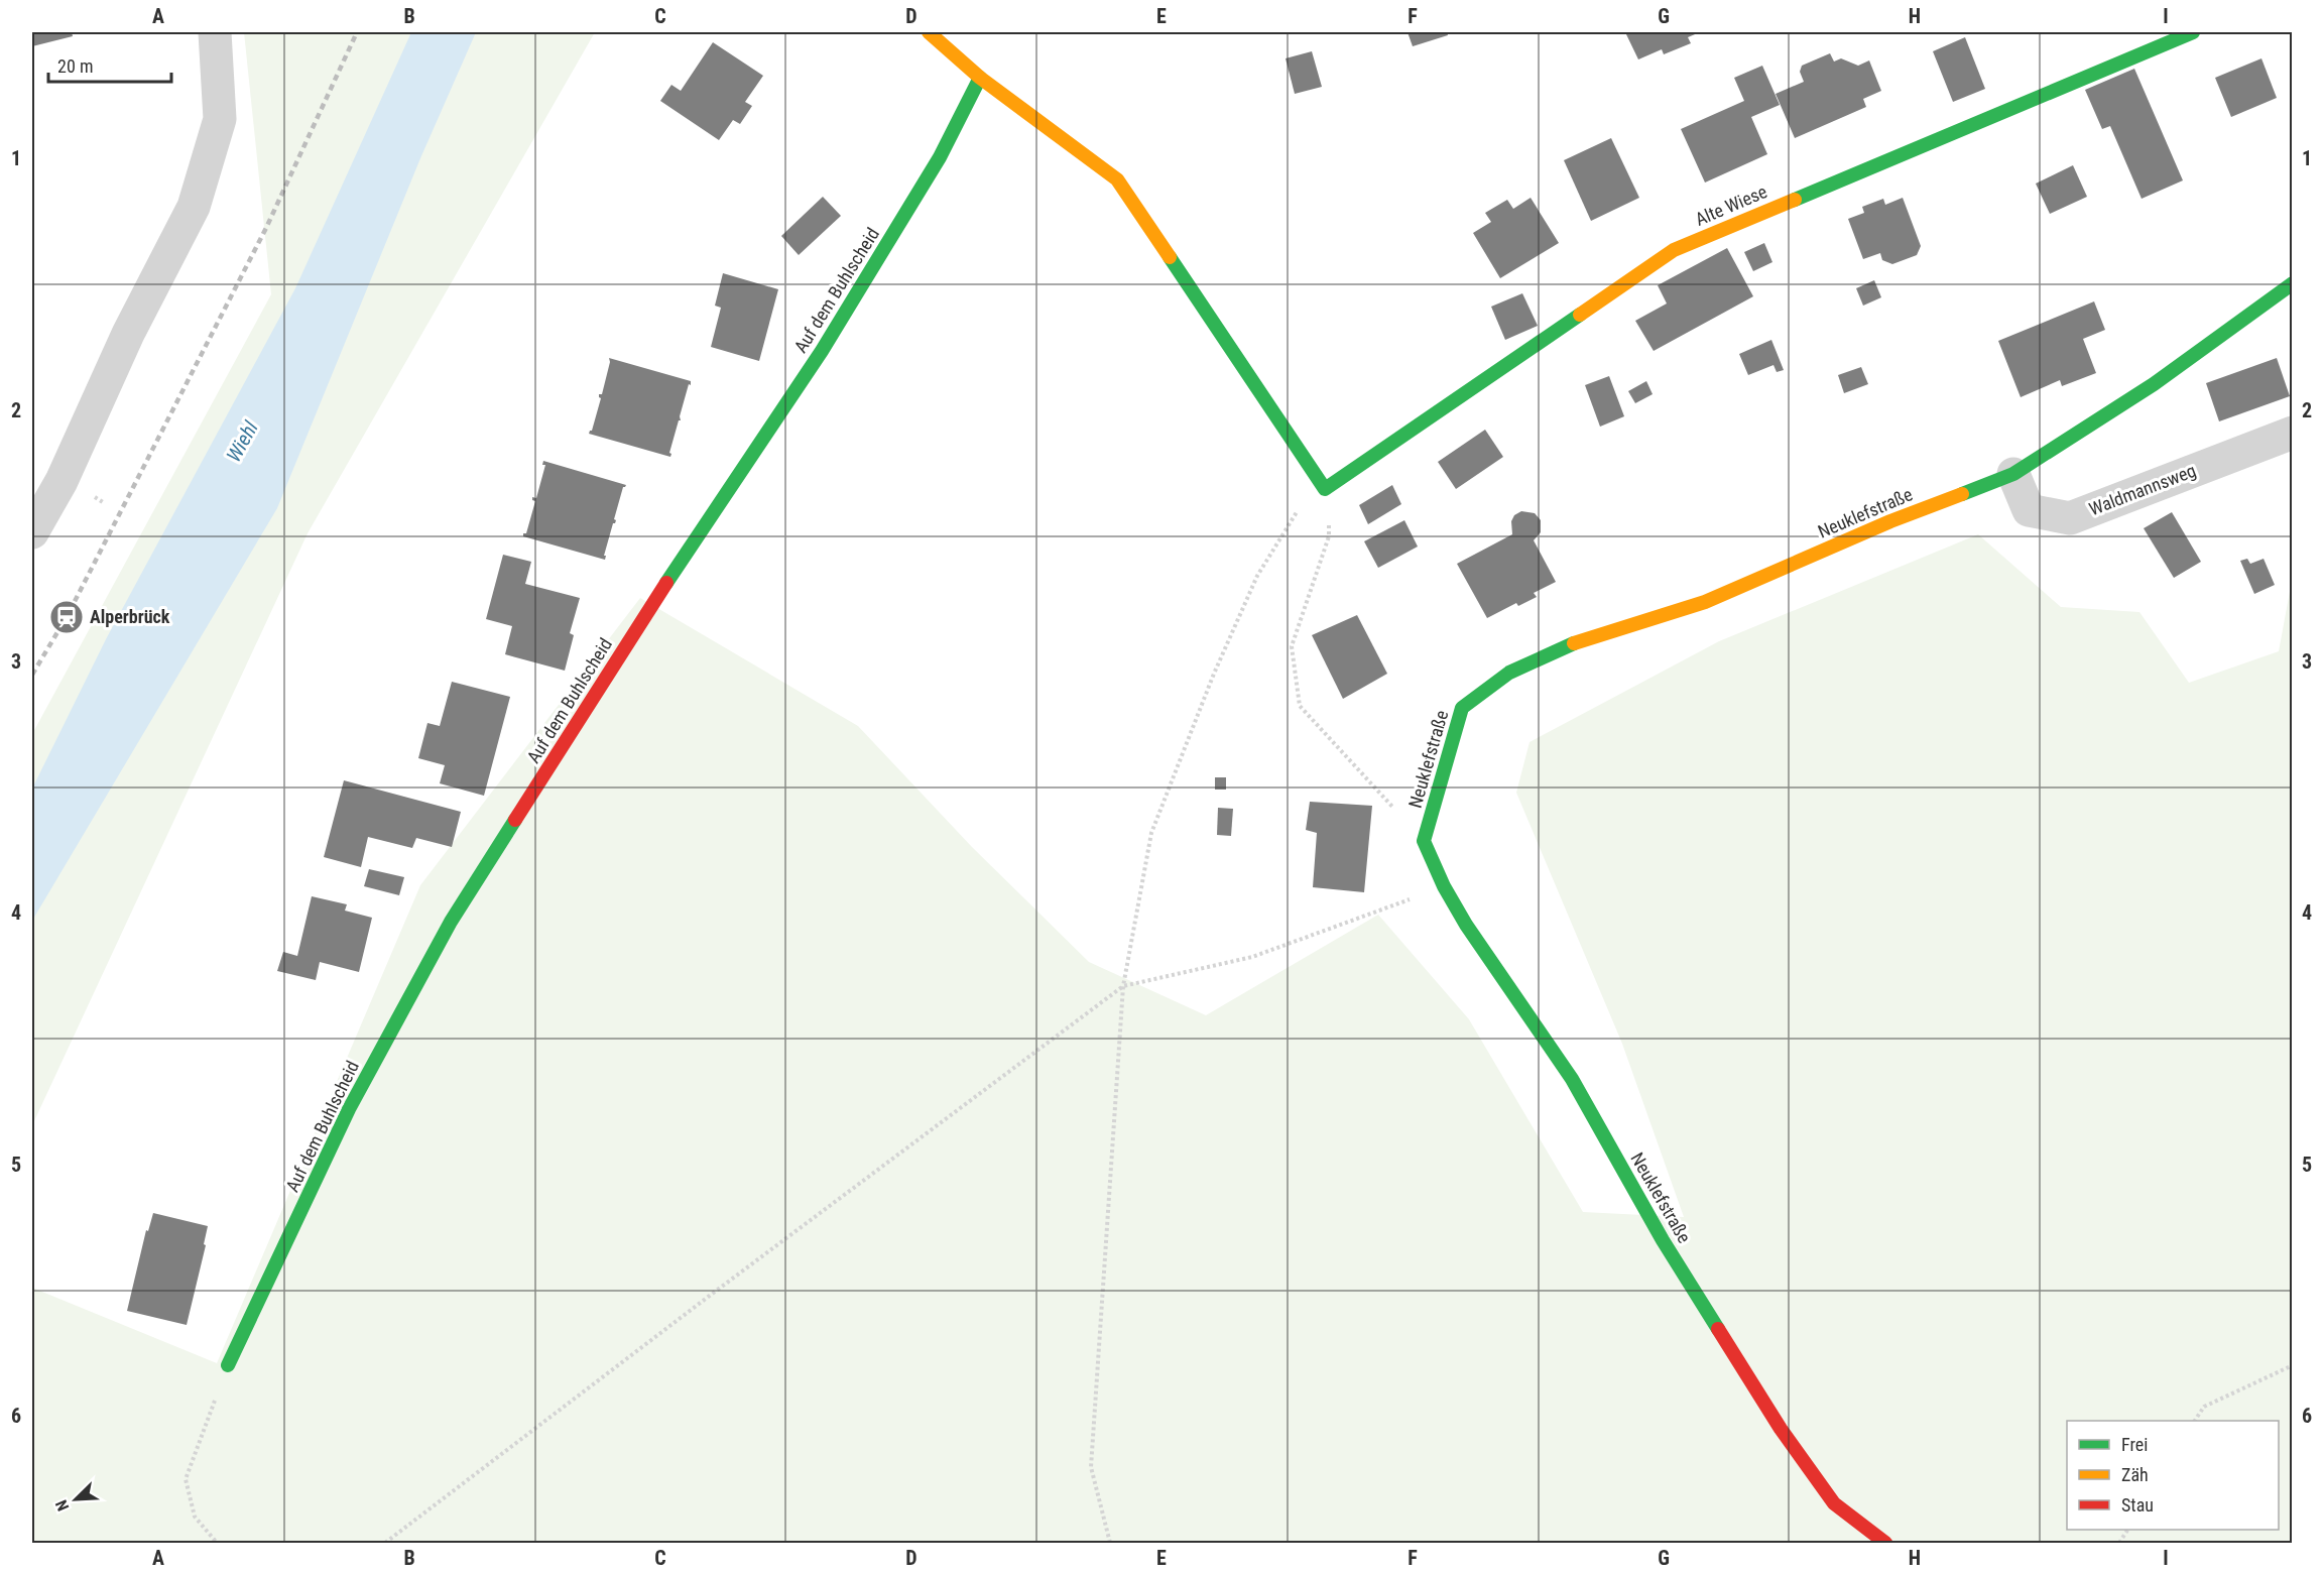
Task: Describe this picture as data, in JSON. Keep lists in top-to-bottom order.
{
  "streets": {
    "street": [
      "Alte Wiese",
      "Auf dem Buhlscheid",
      "Waldmannsweg",
      "Neuklefstraße"
    ]
  },
  "crossings": [
    ["Waldmannsweg", "Neuklefstraße"]
  ],
  "water": ["Wiehl"],
  "places": {
    "station": ["Alperbrück"]
  },
  "legend": ["Frei", "Zäh", "Stau"],
  "scale_bar": "20 m",
  "north": "bottom left",
  "grid": {
    "columns": [
      "A",
      "B",
      "C",
      "D",
      "E",
      "F",
      "G",
      "H",
      "I"
    ],
    "rows": [
      "1",
      "2",
      "3",
      "4",
      "5",
      "6"
    ]
  }
}
